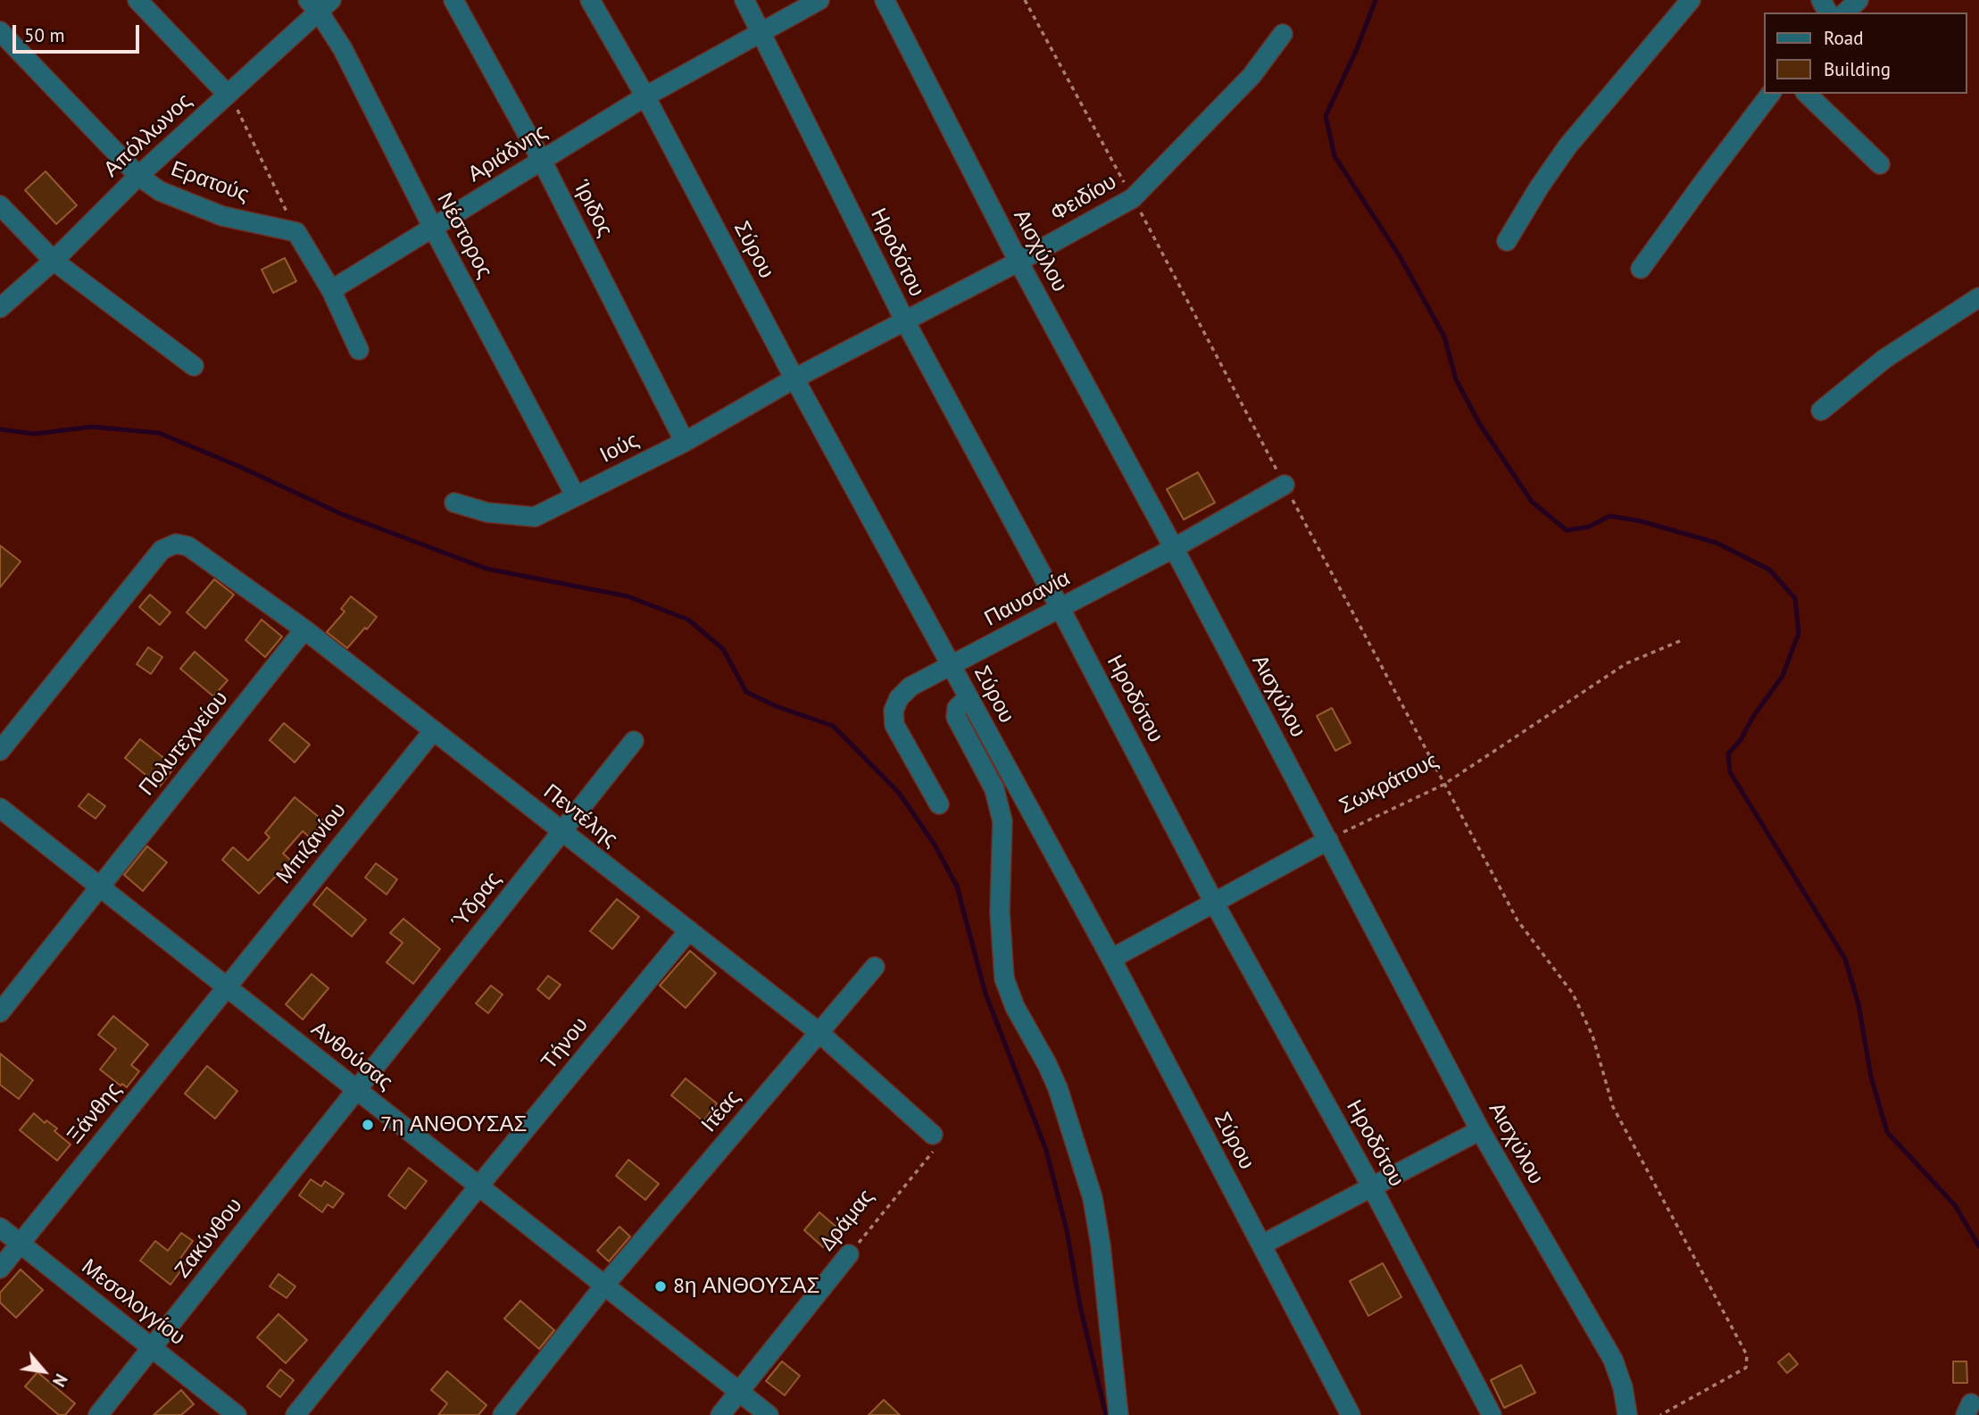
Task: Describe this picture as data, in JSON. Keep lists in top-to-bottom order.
{
  "streets": {
    "street": [
      "Απόλλωνος",
      "Αριάδνης",
      "Ερατούς",
      "Φειδίου",
      "Ίριδος",
      "Νέστορος",
      "Σύρου",
      "Αισχύλου",
      "Ηροδότου",
      "Ιούς",
      "Παυσανία",
      "Πολυτεχνείου",
      "Σωκράτους",
      "Πεντέλης",
      "Μπιζανίου",
      "Ύδρας",
      "Τήνου",
      "Ανθούσας",
      "Ιτέας",
      "Ξάνθης",
      "Δράμας",
      "Ζακύνθου",
      "Μεσολογγίου"
    ]
  },
  "crossings": [
    ["Απόλλωνος", "Ερατούς"],
    ["Απόλλωνος", "Νέστορος"],
    ["Αριάδνης", "Ίριδος"],
    ["Αριάδνης", "Νέστορος"],
    ["Αριάδνης", "Σύρου"],
    ["Αριάδνης", "Ηροδότου"],
    ["Φειδίου", "Σύρου"],
    ["Φειδίου", "Αισχύλου"],
    ["Φειδίου", "Ηροδότου"],
    ["Φειδίου", "Ιούς"],
    ["Ίριδος", "Ιούς"],
    ["Νέστορος", "Ιούς"],
    ["Σύρου", "Ιούς"],
    ["Σύρου", "Παυσανία"],
    ["Σύρου", "Σωκράτους"],
    ["Αισχύλου", "Παυσανία"],
    ["Αισχύλου", "Σωκράτους"],
    ["Ηροδότου", "Παυσανία"],
    ["Ηροδότου", "Σωκράτους"],
    ["Πολυτεχνείου", "Πεντέλης"],
    ["Πολυτεχνείου", "Ανθούσας"],
    ["Πεντέλης", "Μπιζανίου"],
    ["Πεντέλης", "Ύδρας"],
    ["Πεντέλης", "Τήνου"],
    ["Πεντέλης", "Ιτέας"],
    ["Πεντέλης", "Δράμας"],
    ["Μπιζανίου", "Ανθούσας"],
    ["Μπιζανίου", "Ξάνθης"],
    ["Ύδρας", "Ανθούσας"],
    ["Ύδρας", "Ζακύνθου"],
    ["Τήνου", "Ανθούσας"],
    ["Ανθούσας", "Ιτέας"],
    ["Ανθούσας", "Ξάνθης"],
    ["Ανθούσας", "Δράμας"],
    ["Ανθούσας", "Ζακύνθου"],
    ["Ξάνθης", "Μεσολογγίου"],
    ["Ζακύνθου", "Μεσολογγίου"]
  ],
  "places": ["7η ΑΝΘΟΥΣΑΣ", "8η ΑΝΘΟΥΣΑΣ"],
  "legend": ["Road", "Building"],
  "scale_bar": "50 m",
  "north": "bottom right"
}
